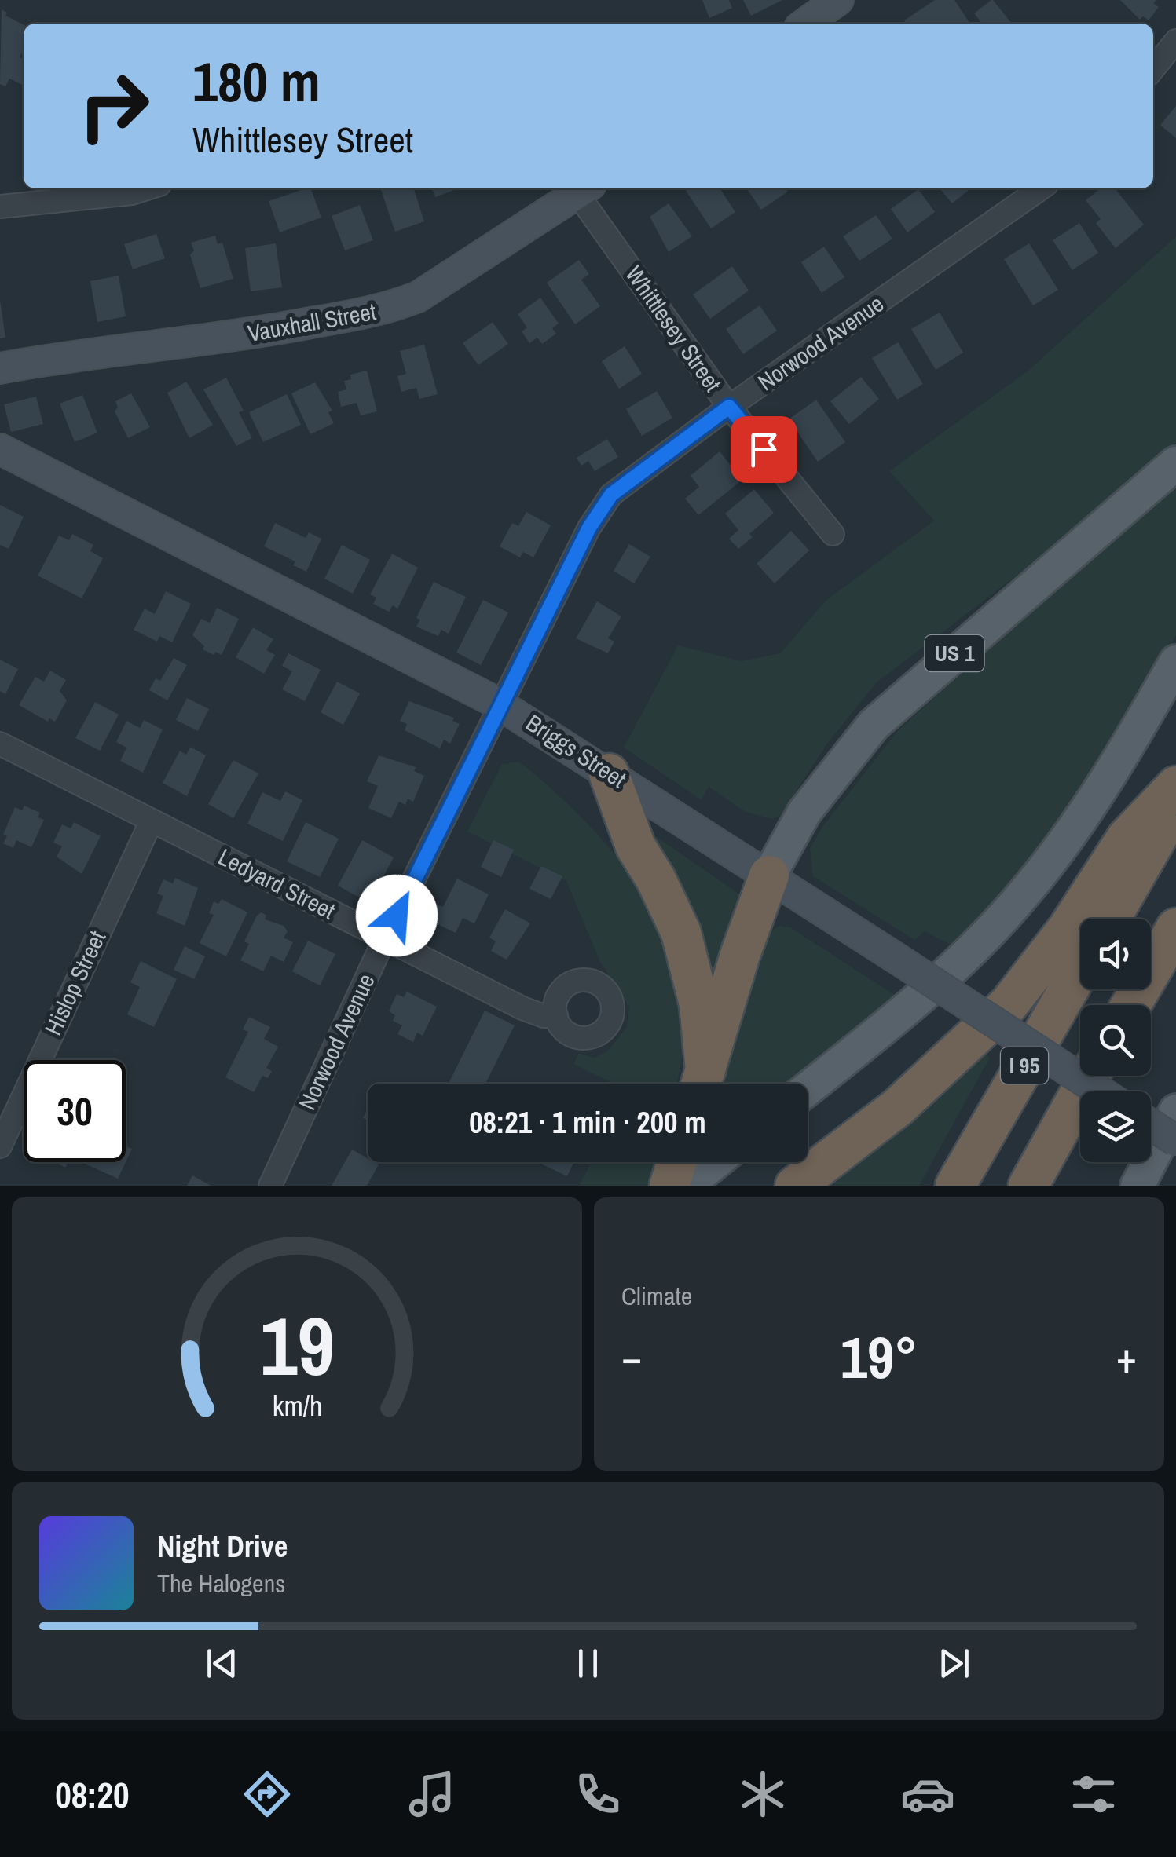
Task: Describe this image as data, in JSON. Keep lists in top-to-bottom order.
{
  "streets": {
    "highway": ["US 1", "I 95"],
    "street": [
      "Vauxhall Street",
      "Whittlesey Street",
      "Norwood Avenue",
      "Briggs Street",
      "Ledyard Street",
      "Hislop Street"
    ]
  },
  "crossings": [
    ["Vauxhall Street", "Whittlesey Street"],
    ["Whittlesey Street", "Norwood Avenue"],
    ["Norwood Avenue", "Briggs Street"],
    ["Norwood Avenue", "Ledyard Street"],
    ["US 1", "Briggs Street"],
    ["Ledyard Street", "Hislop Street"]
  ],
  "page": {
    "turn": ["180 m", "Whittlesey Street"],
    "limit": "30",
    "trip": "08:21 · 1 min · 200 m",
    "tile": "Climate",
    "heat": ["−", "19°", "+"],
    "song": ["Night Drive", "The Halogens"],
    "tabs": "08:20",
    "gauge": ["19", "km/h"]
  }
}
